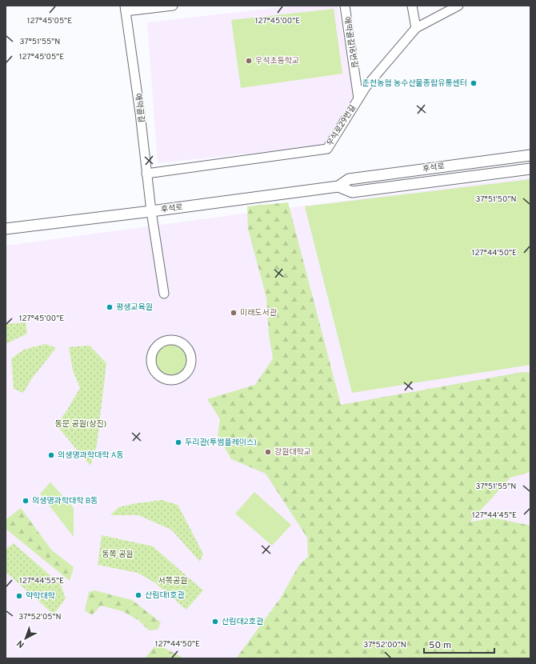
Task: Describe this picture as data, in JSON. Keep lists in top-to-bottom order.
{
  "streets": {
    "street": [
      "애막골길16번길",
      "애막골길",
      "우석로29번길",
      "후석로"
    ]
  },
  "crossings": [
    ["애막골길16번길", "우석로29번길"],
    ["애막골길", "우석로29번길"],
    ["애막골길", "후석로"]
  ],
  "parks": ["동문 공원(상진)", "동쪽 공원", "서쪽공원"],
  "places": [
    "우석초등학교",
    "춘천농협 농수산물종합유통센터",
    "평생교육원",
    "미래도서관",
    "두리관(투썸플레이스)",
    "강원대학교",
    "의생명과학대학 A동",
    "의생명과학대학 B동",
    "산림대1호관",
    "약학대학",
    "산림대2호관"
  ],
  "scale_bar": "50 m",
  "north": "bottom left",
  "coordinates": [
    "127°45'05\"E",
    "127°45'00\"E",
    "37°51'55\"N",
    "37°51'50\"N",
    "127°44'50\"E",
    "127°44'45\"E",
    "127°44'55\"E",
    "37°52'05\"N",
    "37°52'00\"N"
  ]
}
